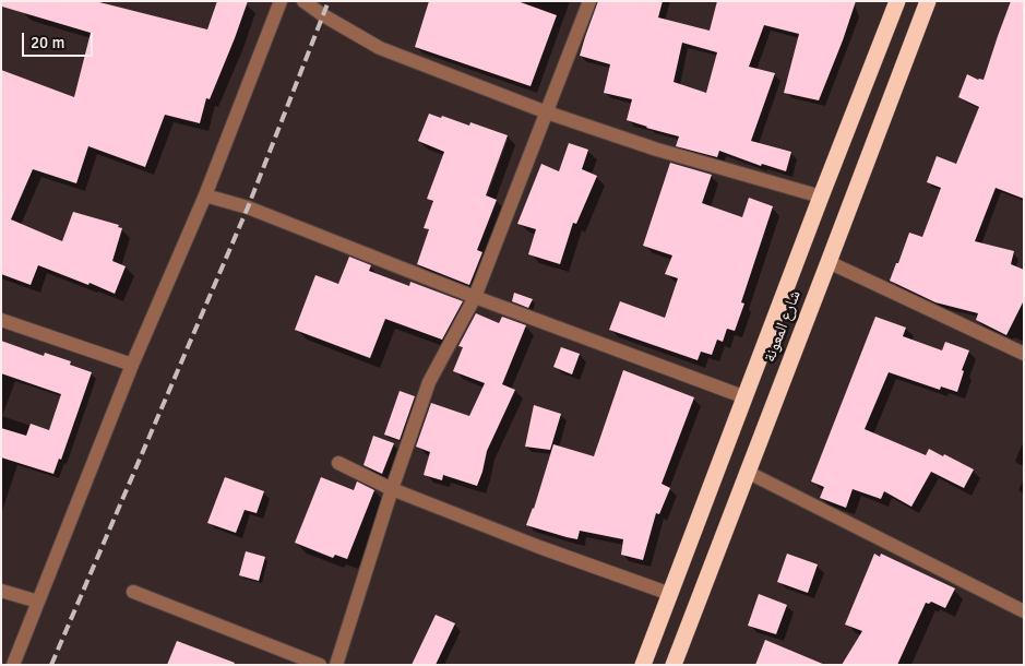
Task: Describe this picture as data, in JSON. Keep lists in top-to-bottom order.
{
  "streets": {
    "highway": ["شارع المعونة"]
  },
  "scale_bar": "20 m"
}
